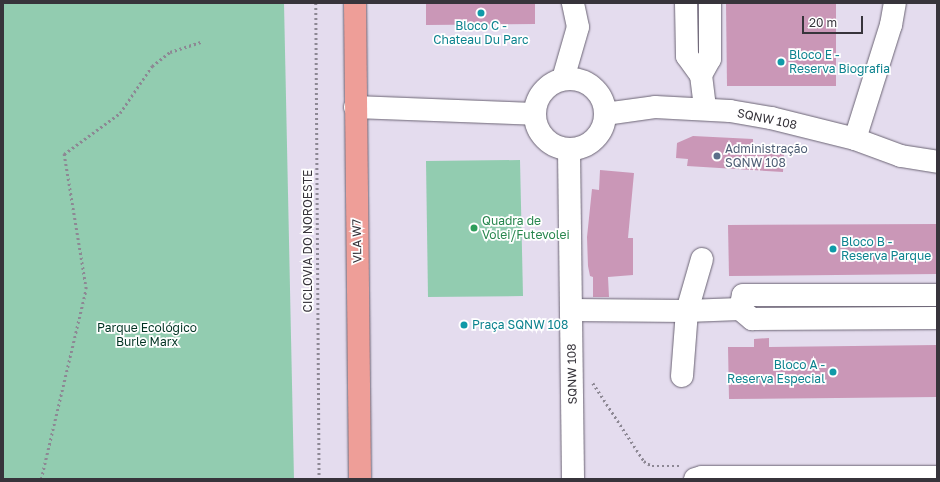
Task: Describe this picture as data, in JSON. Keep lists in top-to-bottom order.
{
  "streets": {
    "main road": ["VLA W7"],
    "street": ["SQNW 108"],
    "path": ["CICLOVIA DO NOROESTE"]
  },
  "parks": ["Parque Ecológico Burle Marx"],
  "places": [
    "Bloco C - Chateau Du Parc",
    "Bloco E - Reserva Biografia",
    "Administração SQNW 108",
    "Quadra de Volei/Futevolei",
    "Bloco B - Reserva Parque",
    "Praça SQNW 108",
    "Bloco A - Reserva Especial"
  ],
  "scale_bar": "20 m"
}
